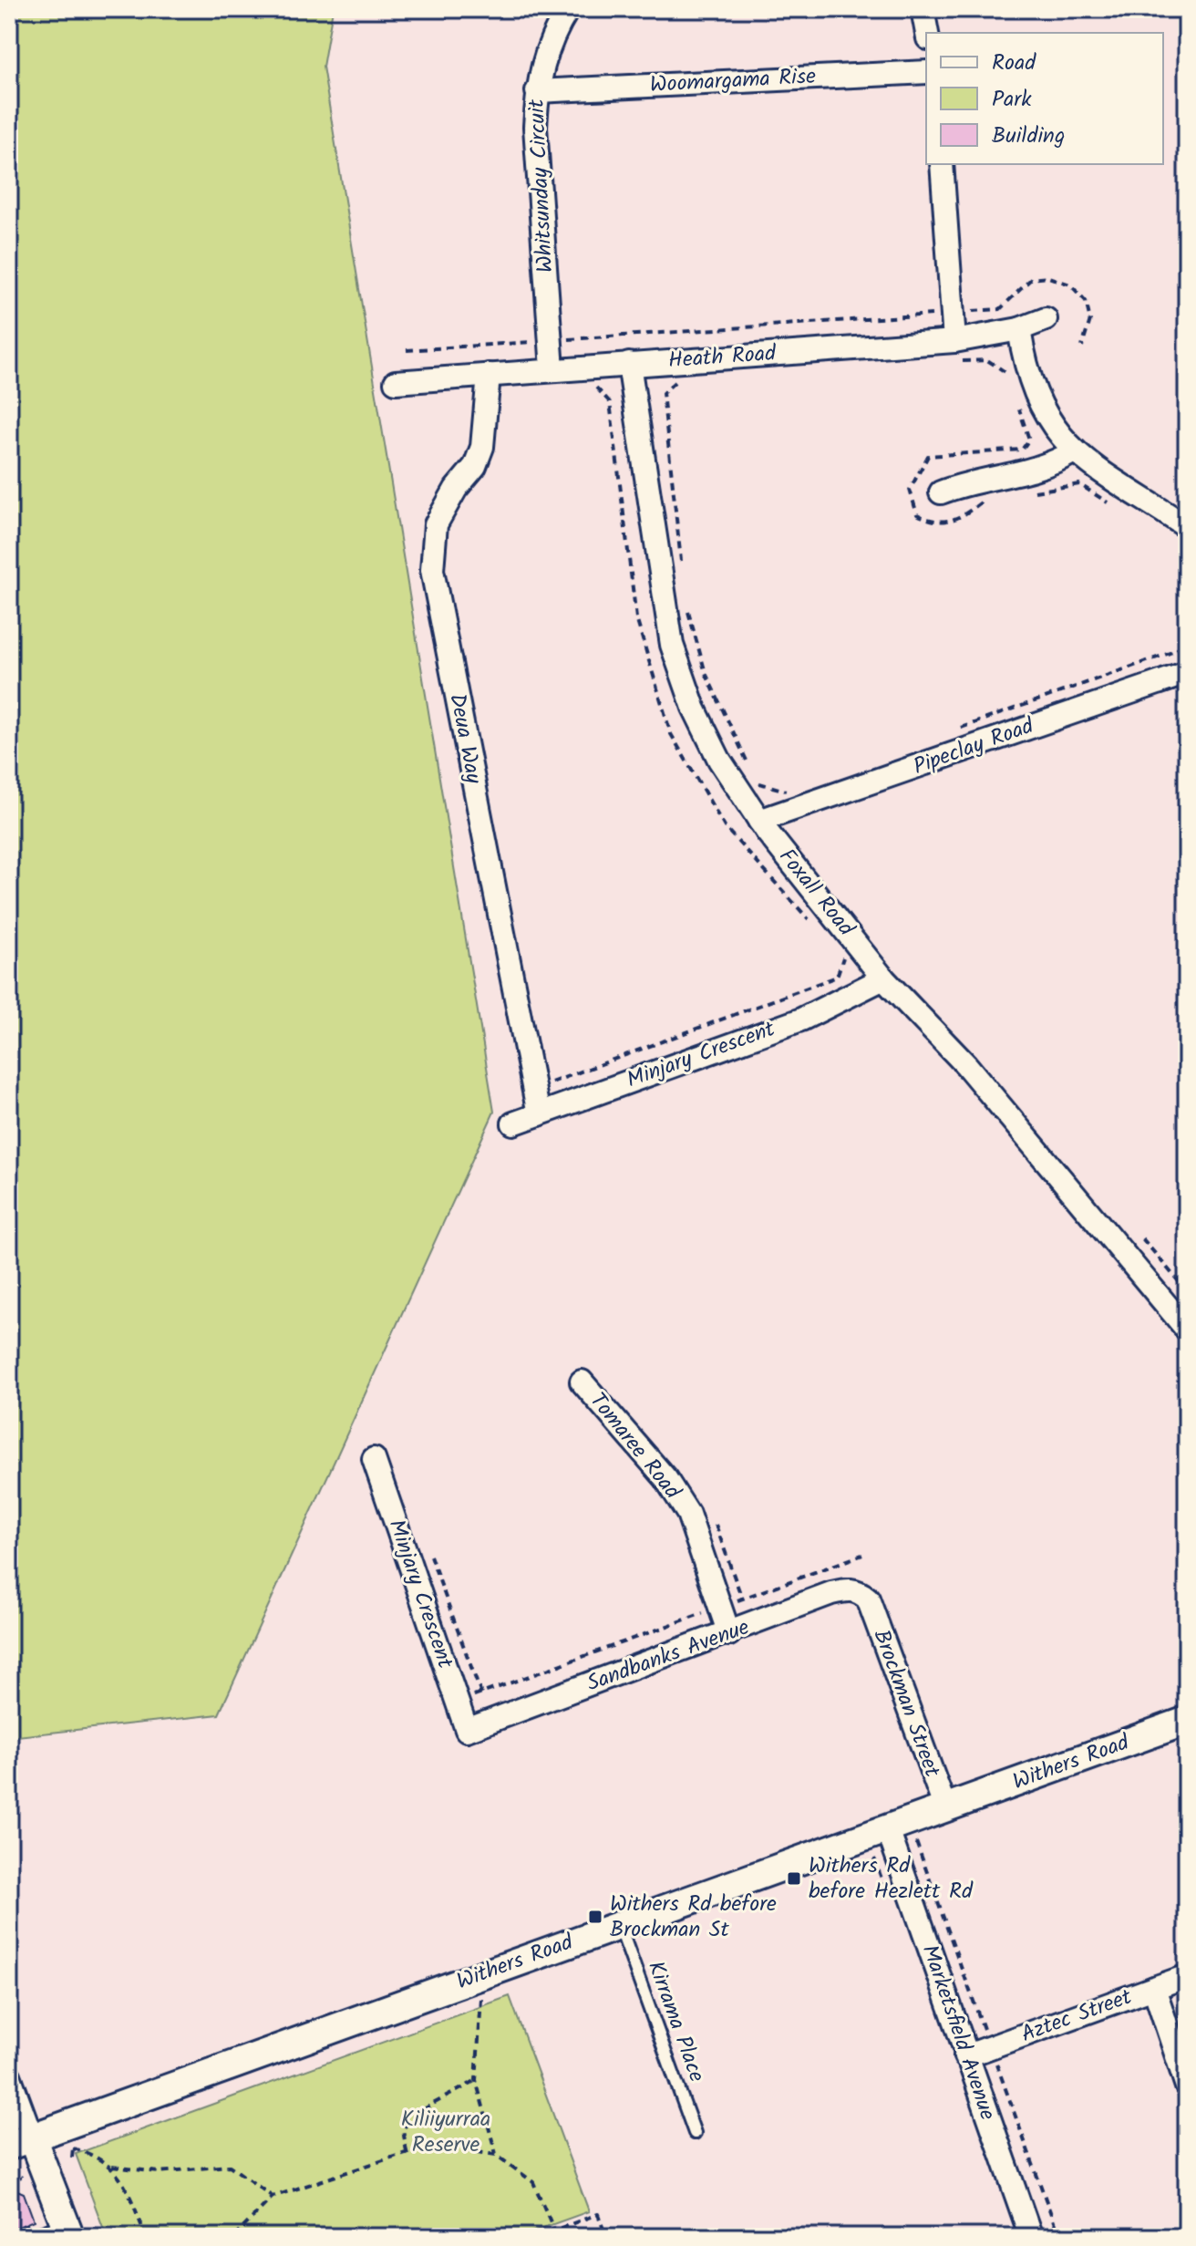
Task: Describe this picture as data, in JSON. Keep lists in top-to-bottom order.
{
  "streets": {
    "street": [
      "Woomargama Rise",
      "Whitsunday Circuit",
      "Heath Road",
      "Deua Way",
      "Pipeclay Road",
      "Foxall Road",
      "Minjary Crescent",
      "Tomaree Road",
      "Sandbanks Avenue",
      "Brockman Street",
      "Withers Road",
      "Aztec Street",
      "Marketsfield Avenue"
    ],
    "lane": ["Kirrama Place"]
  },
  "crossings": [
    ["Woomargama Rise", "Whitsunday Circuit"],
    ["Whitsunday Circuit", "Heath Road"],
    ["Heath Road", "Deua Way"],
    ["Heath Road", "Foxall Road"],
    ["Deua Way", "Minjary Crescent"],
    ["Pipeclay Road", "Foxall Road"],
    ["Foxall Road", "Minjary Crescent"],
    ["Minjary Crescent", "Sandbanks Avenue"],
    ["Tomaree Road", "Sandbanks Avenue"],
    ["Sandbanks Avenue", "Brockman Street"],
    ["Brockman Street", "Withers Road"],
    ["Withers Road", "Kirrama Place"],
    ["Withers Road", "Marketsfield Avenue"],
    ["Aztec Street", "Marketsfield Avenue"]
  ],
  "parks": ["Kiliiyurraa Reserve"],
  "places": {
    "transit": ["Withers Rd before Hezlett Rd", "Withers Rd before Brockman St"]
  },
  "legend": ["Road", "Park", "Building"]
}
